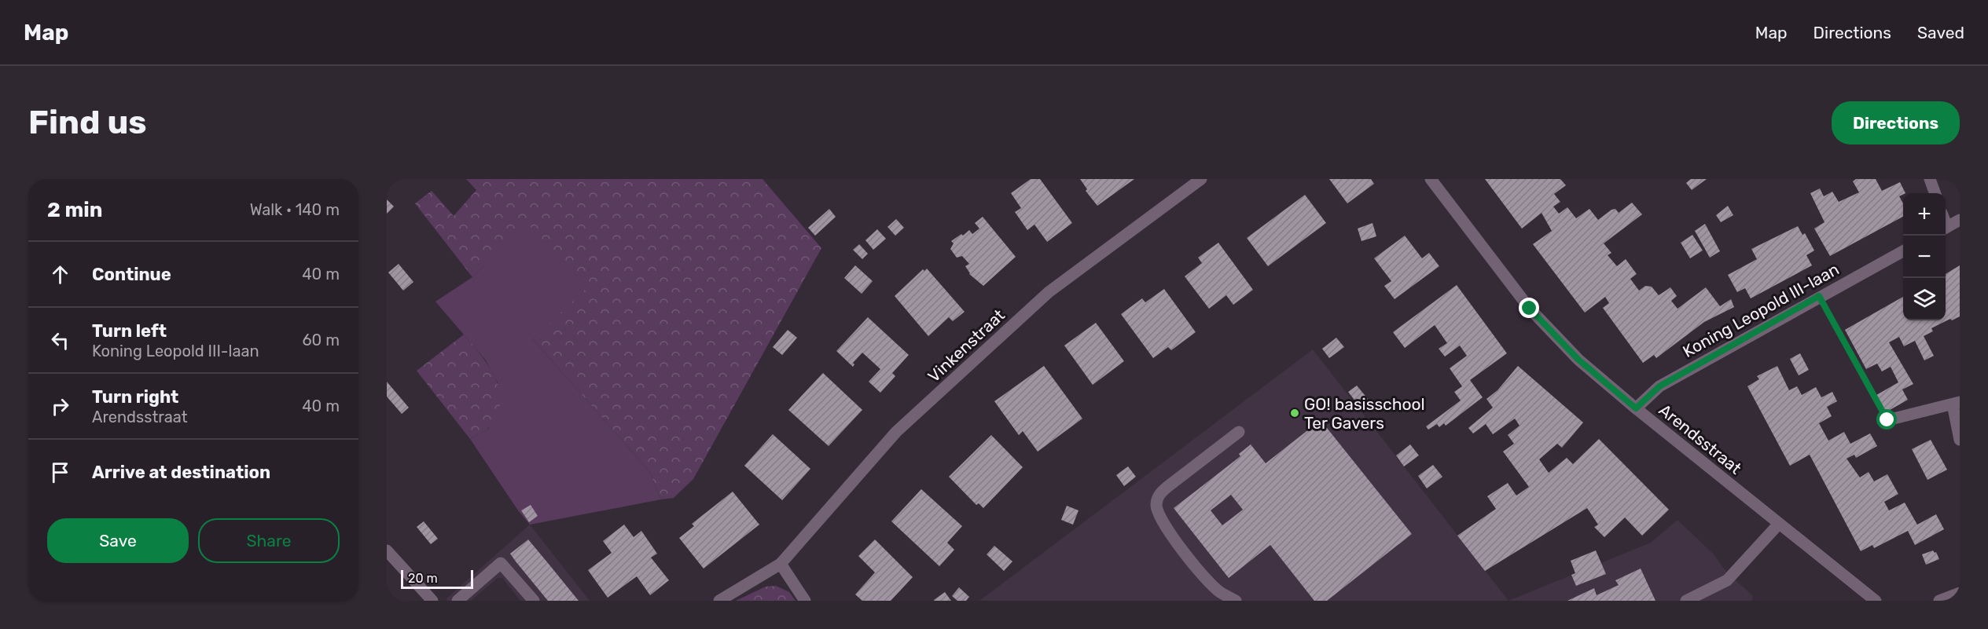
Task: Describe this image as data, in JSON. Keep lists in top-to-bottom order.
{
  "streets": {
    "street": ["Koning Leopold III-laan", "Vinkenstraat", "Arendsstraat"]
  },
  "crossings": [
    ["Koning Leopold III-laan", "Arendsstraat"]
  ],
  "places": ["GO! basisschool Ter Gavers"],
  "scale_bar": "20 m",
  "page": {
    "header": "Map",
    "nav": ["Map", "Directions", "Saved"],
    "buttons": [
      "Directions",
      ["Save", "Share"]
    ],
    "title": "Find us",
    "heading": ["2 min", "Walk · 140 m"],
    "map_buttons": ["+", "−"],
    "list": [
      ["Continue", "40 m"],
      ["Turn left", "Koning Leopold III-laan", "60 m"],
      ["Turn right", "Arendsstraat", "40 m"],
      "Arrive at destination"
    ],
    "scale": "20 m"
  }
}
